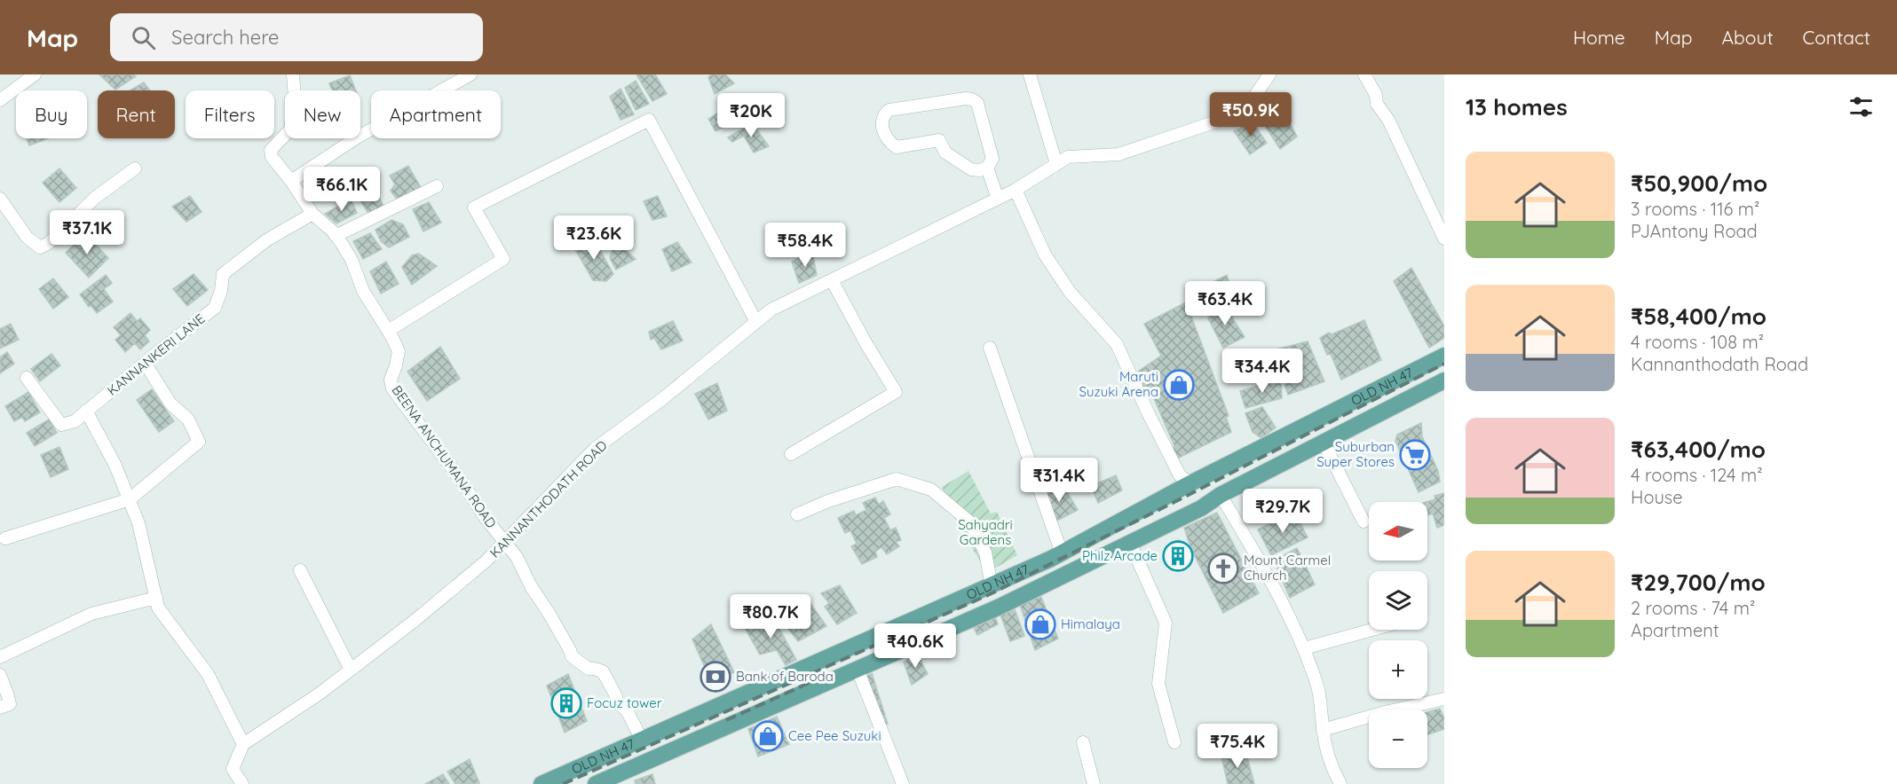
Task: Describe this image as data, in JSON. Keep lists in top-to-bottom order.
{
  "streets": {
    "main road": ["OLD NH 47"],
    "street": ["KANNANKERI LANE", "BEENA ANCHUMANA ROAD", "KANNANTHODATH ROAD"]
  },
  "crossings": [
    ["KANNANKERI LANE", "BEENA ANCHUMANA ROAD"],
    ["OLD NH 47", "BEENA ANCHUMANA ROAD"],
    ["BEENA ANCHUMANA ROAD", "KANNANTHODATH ROAD"]
  ],
  "parks": ["Sahyadri Gardens"],
  "places": {
    "shop": ["Maruti Suzuki Arena", "Himalaya", "Cee Pee Suzuki"],
    "supermarket": ["Suburban Super Stores"],
    "building": ["Philz Arcade", "Focuz tower"],
    "church": ["Mount Carmel Church"],
    "bank": ["Bank of Baroda"]
  },
  "north": "left",
  "page": {
    "header": "Map",
    "search": "Search here",
    "nav": [
      "Home",
      "Map",
      "About",
      "Contact"
    ],
    "heading": "13 homes",
    "chip": [
      "Buy",
      "Rent",
      "Filters",
      "New",
      "Apartment"
    ],
    "price": [
      "₹50.9K",
      "₹20K",
      "₹66.1K",
      "₹37.1K",
      "₹23.6K",
      "₹58.4K",
      "₹63.4K",
      "₹34.4K",
      "₹31.4K",
      "₹29.7K",
      "₹80.7K",
      "₹40.6K",
      "₹75.4K"
    ],
    "list": [
      {
        "name": "₹50,900/mo",
        "note": "3 rooms · 116 m² · PJAntony Road"
      },
      {
        "name": "₹58,400/mo",
        "note": "4 rooms · 108 m² · Kannanthodath Road"
      },
      {
        "name": "₹63,400/mo",
        "note": "4 rooms · 124 m² · House"
      },
      {
        "name": "₹29,700/mo",
        "note": "2 rooms · 74 m² · Apartment"
      }
    ],
    "map_buttons": ["+", "−"]
  }
}
